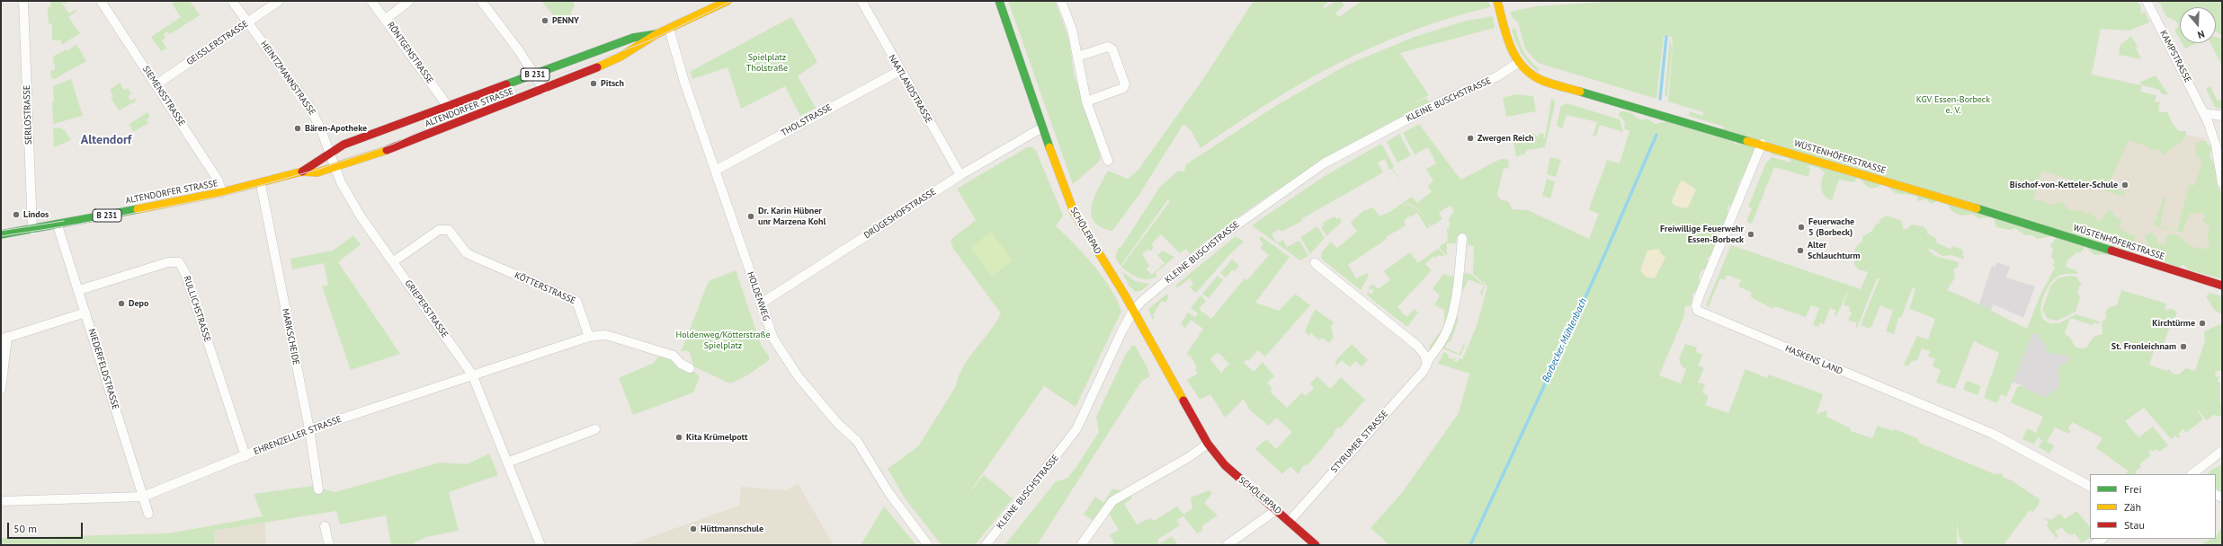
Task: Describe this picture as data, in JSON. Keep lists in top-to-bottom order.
{
  "streets": {
    "street": [
      "GEISSLERSTRASSE",
      "RÖNTGENSTRASSE",
      "KAMPSTRASSE",
      "B 231",
      "HEINTZMANNSTRASSE",
      "NAATLANDSTRASSE",
      "SIEMENSSTRASSE",
      "KLEINE BUSCHSTRASSE",
      "ALTENDORFER STRASSE",
      "SERLOSTRASSE",
      "THOLSTRASSE",
      "WÜSTENHÖFERSTRASSE",
      "DRÜGESHOFSTRASSE",
      "SCHÖLERPAD",
      "KÖTTERSTRASSE",
      "HOLDENWEG",
      "RULLICHSTRASSE",
      "GRIEPERSTRASSE",
      "MARKSCHEIDE",
      "HASKENS LAND",
      "NIEDERFELDSTRASSE",
      "EHRENZELLER STRASSE",
      "STYRUMER STRASSE"
    ]
  },
  "crossings": [
    ["GEISSLERSTRASSE", "HEINTZMANNSTRASSE"],
    ["GEISSLERSTRASSE", "SIEMENSSTRASSE"],
    ["RÖNTGENSTRASSE", "ALTENDORFER STRASSE"],
    ["HEINTZMANNSTRASSE", "ALTENDORFER STRASSE"],
    ["HEINTZMANNSTRASSE", "GRIEPERSTRASSE"],
    ["NAATLANDSTRASSE", "THOLSTRASSE"],
    ["NAATLANDSTRASSE", "DRÜGESHOFSTRASSE"],
    ["SIEMENSSTRASSE", "ALTENDORFER STRASSE"],
    ["KLEINE BUSCHSTRASSE", "WÜSTENHÖFERSTRASSE"],
    ["KLEINE BUSCHSTRASSE", "SCHÖLERPAD"],
    ["ALTENDORFER STRASSE", "SERLOSTRASSE"],
    ["ALTENDORFER STRASSE", "HOLDENWEG"],
    ["ALTENDORFER STRASSE", "GRIEPERSTRASSE"],
    ["ALTENDORFER STRASSE", "MARKSCHEIDE"],
    ["ALTENDORFER STRASSE", "NIEDERFELDSTRASSE"],
    ["THOLSTRASSE", "HOLDENWEG"],
    ["WÜSTENHÖFERSTRASSE", "HASKENS LAND"],
    ["DRÜGESHOFSTRASSE", "SCHÖLERPAD"],
    ["DRÜGESHOFSTRASSE", "HOLDENWEG"],
    ["SCHÖLERPAD", "STYRUMER STRASSE"],
    ["KÖTTERSTRASSE", "GRIEPERSTRASSE"],
    ["KÖTTERSTRASSE", "EHRENZELLER STRASSE"],
    ["RULLICHSTRASSE", "NIEDERFELDSTRASSE"],
    ["RULLICHSTRASSE", "EHRENZELLER STRASSE"],
    ["GRIEPERSTRASSE", "EHRENZELLER STRASSE"],
    ["MARKSCHEIDE", "EHRENZELLER STRASSE"],
    ["NIEDERFELDSTRASSE", "EHRENZELLER STRASSE"]
  ],
  "districts": ["Altendorf"],
  "water": ["Borbecker Mühlenbach"],
  "parks": ["Spielplatz Tholstraße", "KGV Essen-Borbeck e. V.", "Holdenweg/Kötterstraße Spielplatz"],
  "places": [
    "PENNY",
    "Pitsch",
    "Bären-Apotheke",
    "Zwergen Reich",
    "Bischof-von-Ketteler-Schule",
    "Lindos",
    "Dr. Karin Hübner unr Marzena Kohl",
    "Feuerwache 5 (Borbeck)",
    "Freiwillige Feuerwehr Essen-Borbeck",
    "Alter Schlauchturm",
    "Depo",
    "Kirchtürme",
    "St. Fronleichnam",
    "Kita Krümelpott",
    "Hüttmannschule"
  ],
  "legend": ["Frei", "Zäh", "Stau"],
  "scale_bar": "50 m",
  "north": "bottom"
}
